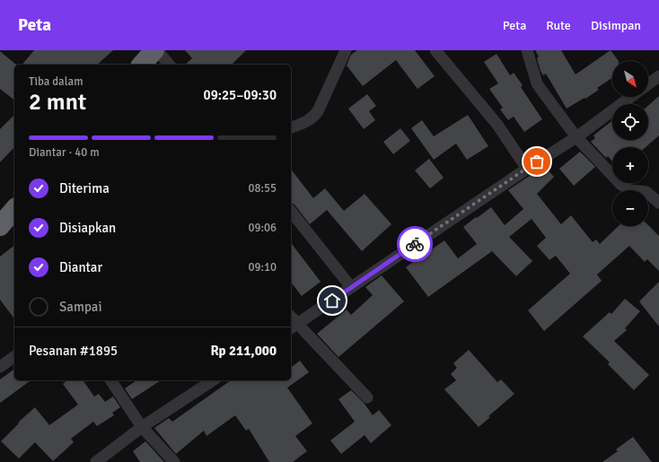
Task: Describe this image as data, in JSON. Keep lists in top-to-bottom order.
{
  "north": "bottom right",
  "page": {
    "header": "Peta",
    "nav": ["Peta", "Rute", "Disimpan"],
    "map_buttons": ["+", "−"],
    "heading": ["2 mnt", "Tiba dalam", "09:25–09:30"],
    "panel": ["Pesanan #1895", "Rp 211,000"],
    "bar": "Diantar · 40 m",
    "list": [
      ["Diterima", "08:55"],
      ["Disiapkan", "09:06"],
      ["Diantar", "09:10"],
      "Sampai"
    ]
  }
}
